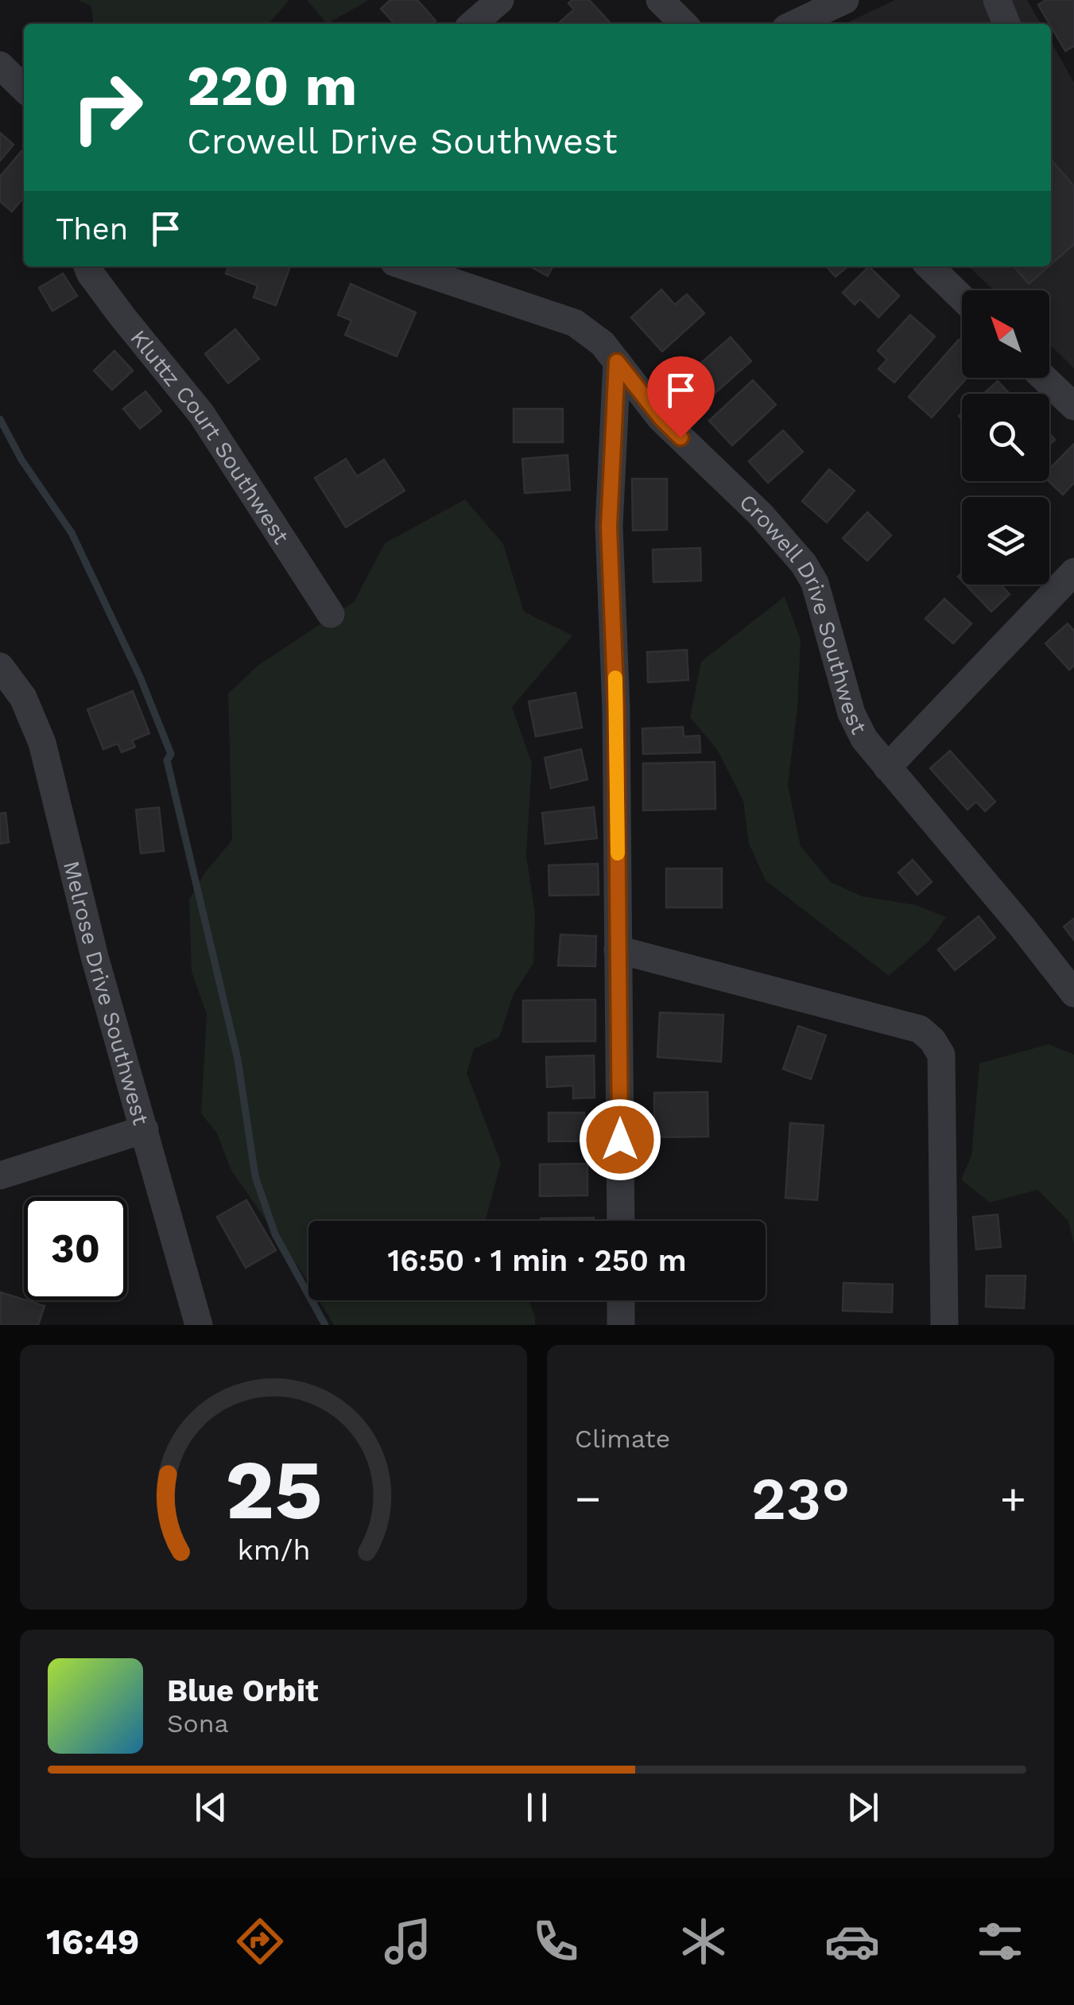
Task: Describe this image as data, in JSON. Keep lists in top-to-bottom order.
{
  "streets": {
    "street": ["Kluttz Court Southwest", "Crowell Drive Southwest", "Melrose Drive Southwest"]
  },
  "north": "top left",
  "page": {
    "turn": ["220 m", "Crowell Drive Southwest"],
    "then": "Then",
    "limit": "30",
    "trip": "16:50 · 1 min · 250 m",
    "tile": "Climate",
    "heat": ["−", "23°", "+"],
    "song": ["Blue Orbit", "Sona"],
    "tabs": "16:49",
    "gauge": ["25", "km/h"]
  }
}
